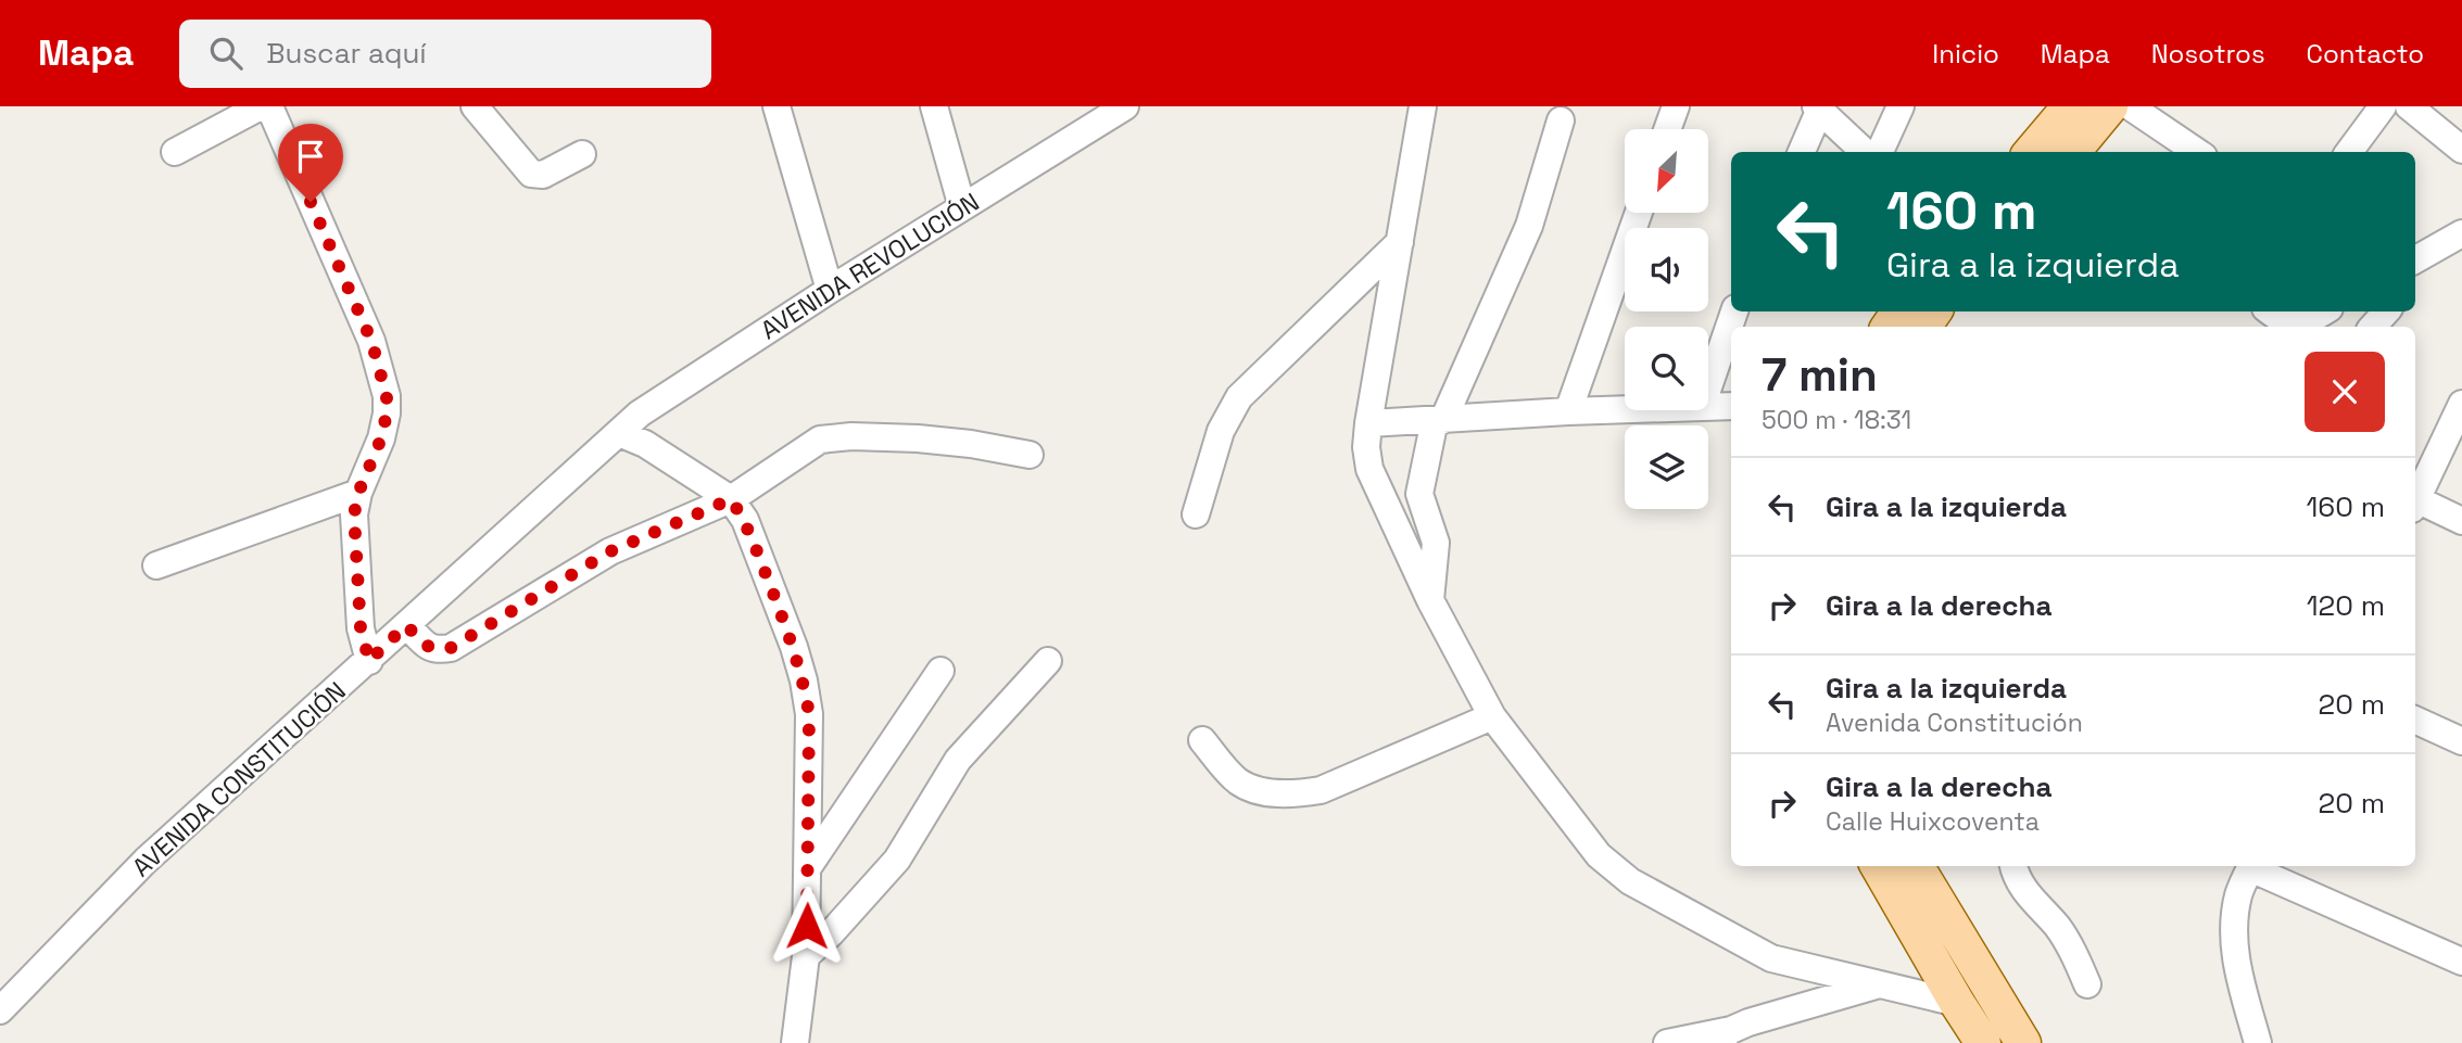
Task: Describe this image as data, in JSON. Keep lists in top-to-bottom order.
{
  "streets": {
    "street": ["AVENIDA REVOLUCIÓN", "AVENIDA CONSTITUCIÓN"]
  },
  "crossings": [
    ["AVENIDA REVOLUCIÓN", "AVENIDA CONSTITUCIÓN"]
  ],
  "north": "bottom left",
  "page": {
    "header": "Mapa",
    "search": "Buscar aquí",
    "nav": [
      "Inicio",
      "Mapa",
      "Nosotros",
      "Contacto"
    ],
    "turn": ["160 m", "Gira a la izquierda"],
    "heading": ["7 min", "500 m · 18:31"],
    "list": [
      {
        "name": "Gira a la izquierda",
        "value": "160 m"
      },
      {
        "name": "Gira a la derecha",
        "value": "120 m"
      },
      {
        "name": "Gira a la izquierda",
        "note": "Avenida Constitución",
        "value": "20 m"
      },
      {
        "name": "Gira a la derecha",
        "note": "Calle Huixcoventa",
        "value": "20 m"
      }
    ]
  }
}
